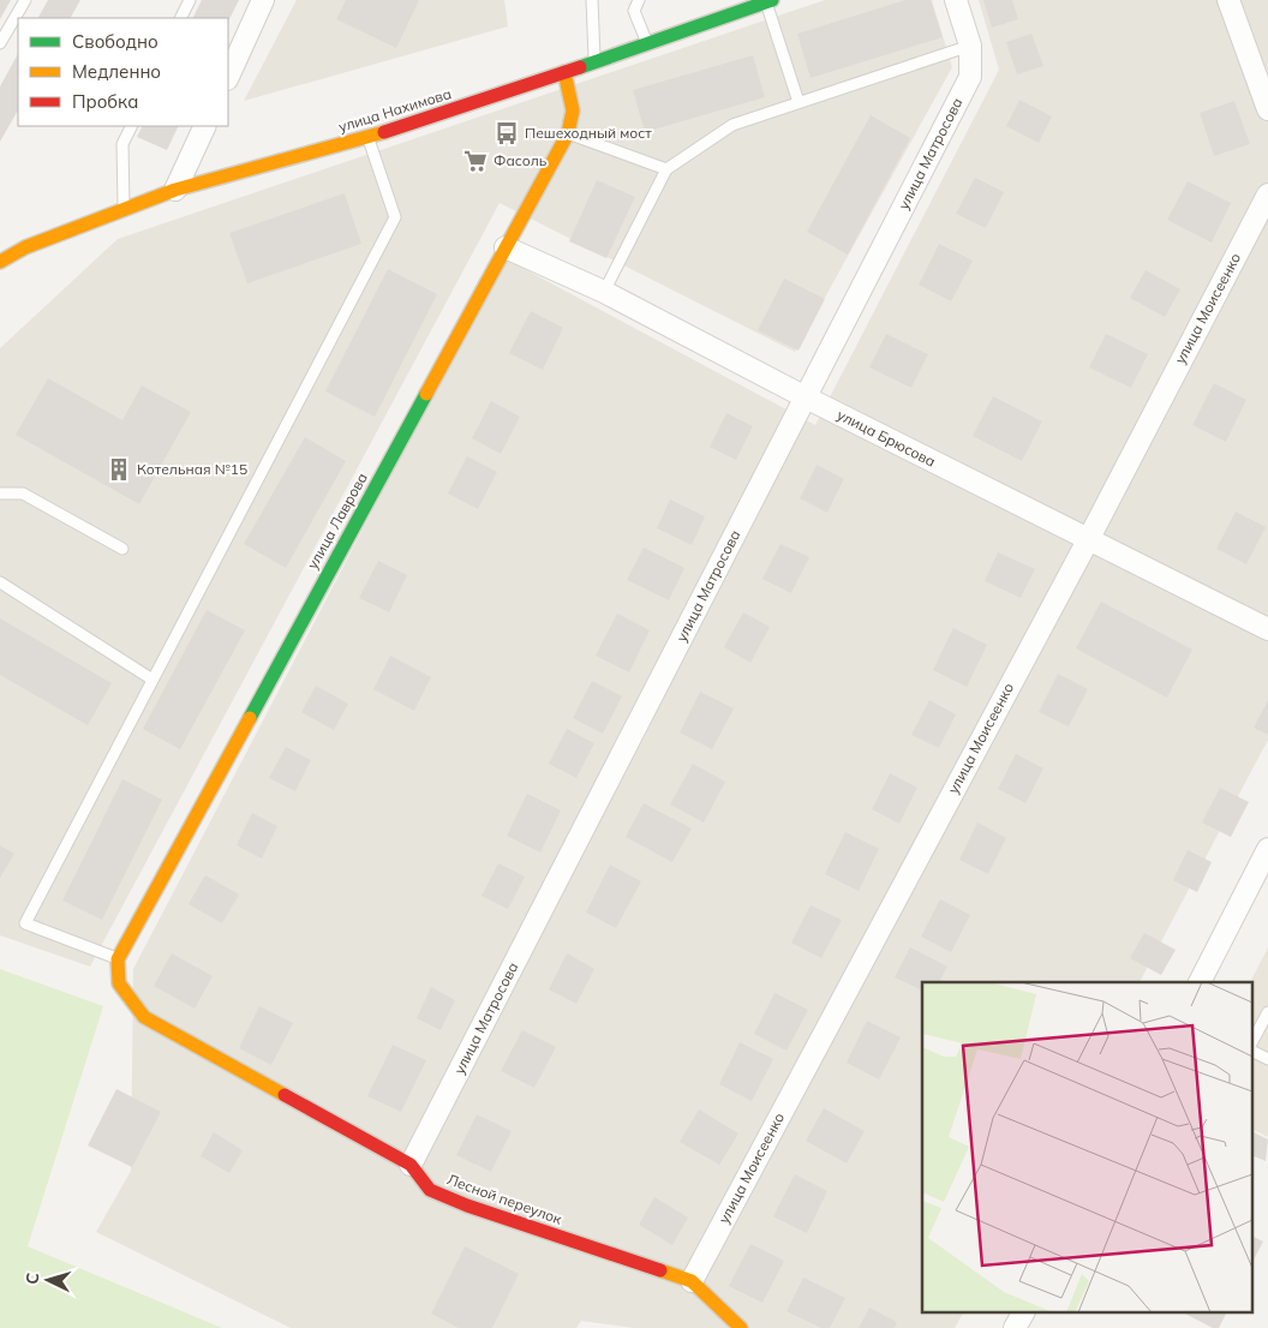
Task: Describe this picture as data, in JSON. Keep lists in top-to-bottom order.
{
  "streets": {
    "street": [
      "улица Нахимова",
      "улица Матросова",
      "улица Моисеенко",
      "улица Брюсова",
      "улица Лаврова",
      "Лесной переулок"
    ]
  },
  "crossings": [
    ["улица Нахимова", "улица Лаврова"],
    ["улица Матросова", "улица Брюсова"],
    ["улица Матросова", "Лесной переулок"],
    ["улица Моисеенко", "улица Брюсова"],
    ["улица Моисеенко", "Лесной переулок"],
    ["улица Брюсова", "улица Лаврова"],
    ["улица Лаврова", "Лесной переулок"]
  ],
  "places": {
    "bus stop": ["Пешеходный мост"],
    "supermarket": ["Фасоль"],
    "building": ["Котельная №15"]
  },
  "legend": ["Свободно", "Медленно", "Пробка"],
  "north": "left"
}
